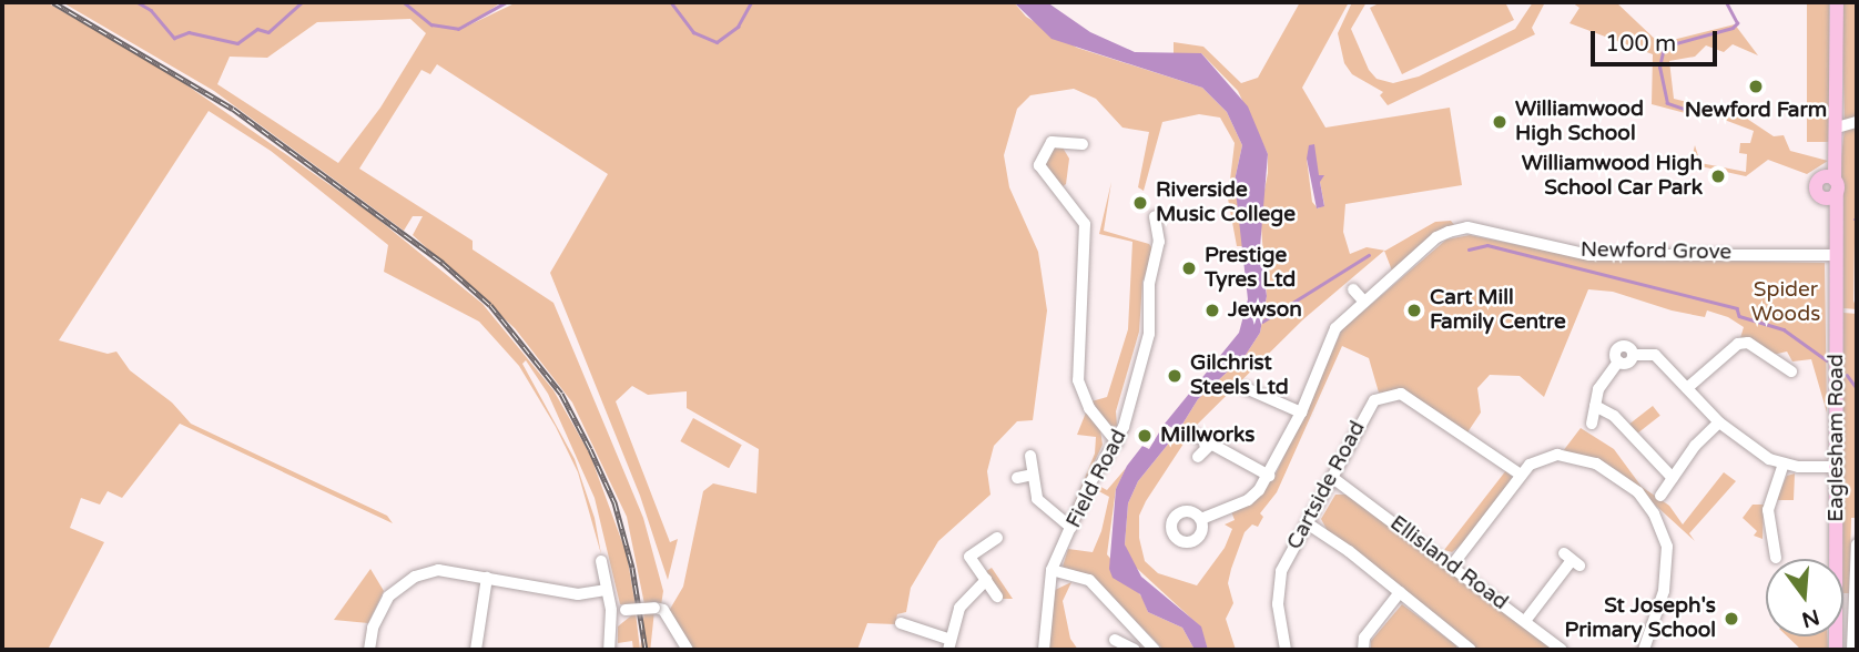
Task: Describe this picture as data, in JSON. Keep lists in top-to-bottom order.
{
  "streets": {
    "main road": ["Eaglesham Road"],
    "street": [
      "Newford Grove",
      "Field Road",
      "Cartside Road",
      "Ellisland Road"
    ]
  },
  "crossings": [
    ["Newford Grove", "Eaglesham Road"],
    ["Cartside Road", "Ellisland Road"]
  ],
  "parks": ["Spider Woods"],
  "places": [
    "Newford Farm",
    "Williamwood High School",
    "Williamwood High School Car Park",
    "Riverside Music College",
    "Prestige Tyres Ltd",
    "Jewson",
    "Cart Mill Family Centre",
    "Gilchrist Steels Ltd",
    "Millworks",
    "St Joseph's Primary School"
  ],
  "scale_bar": "100 m",
  "north": "bottom"
}
